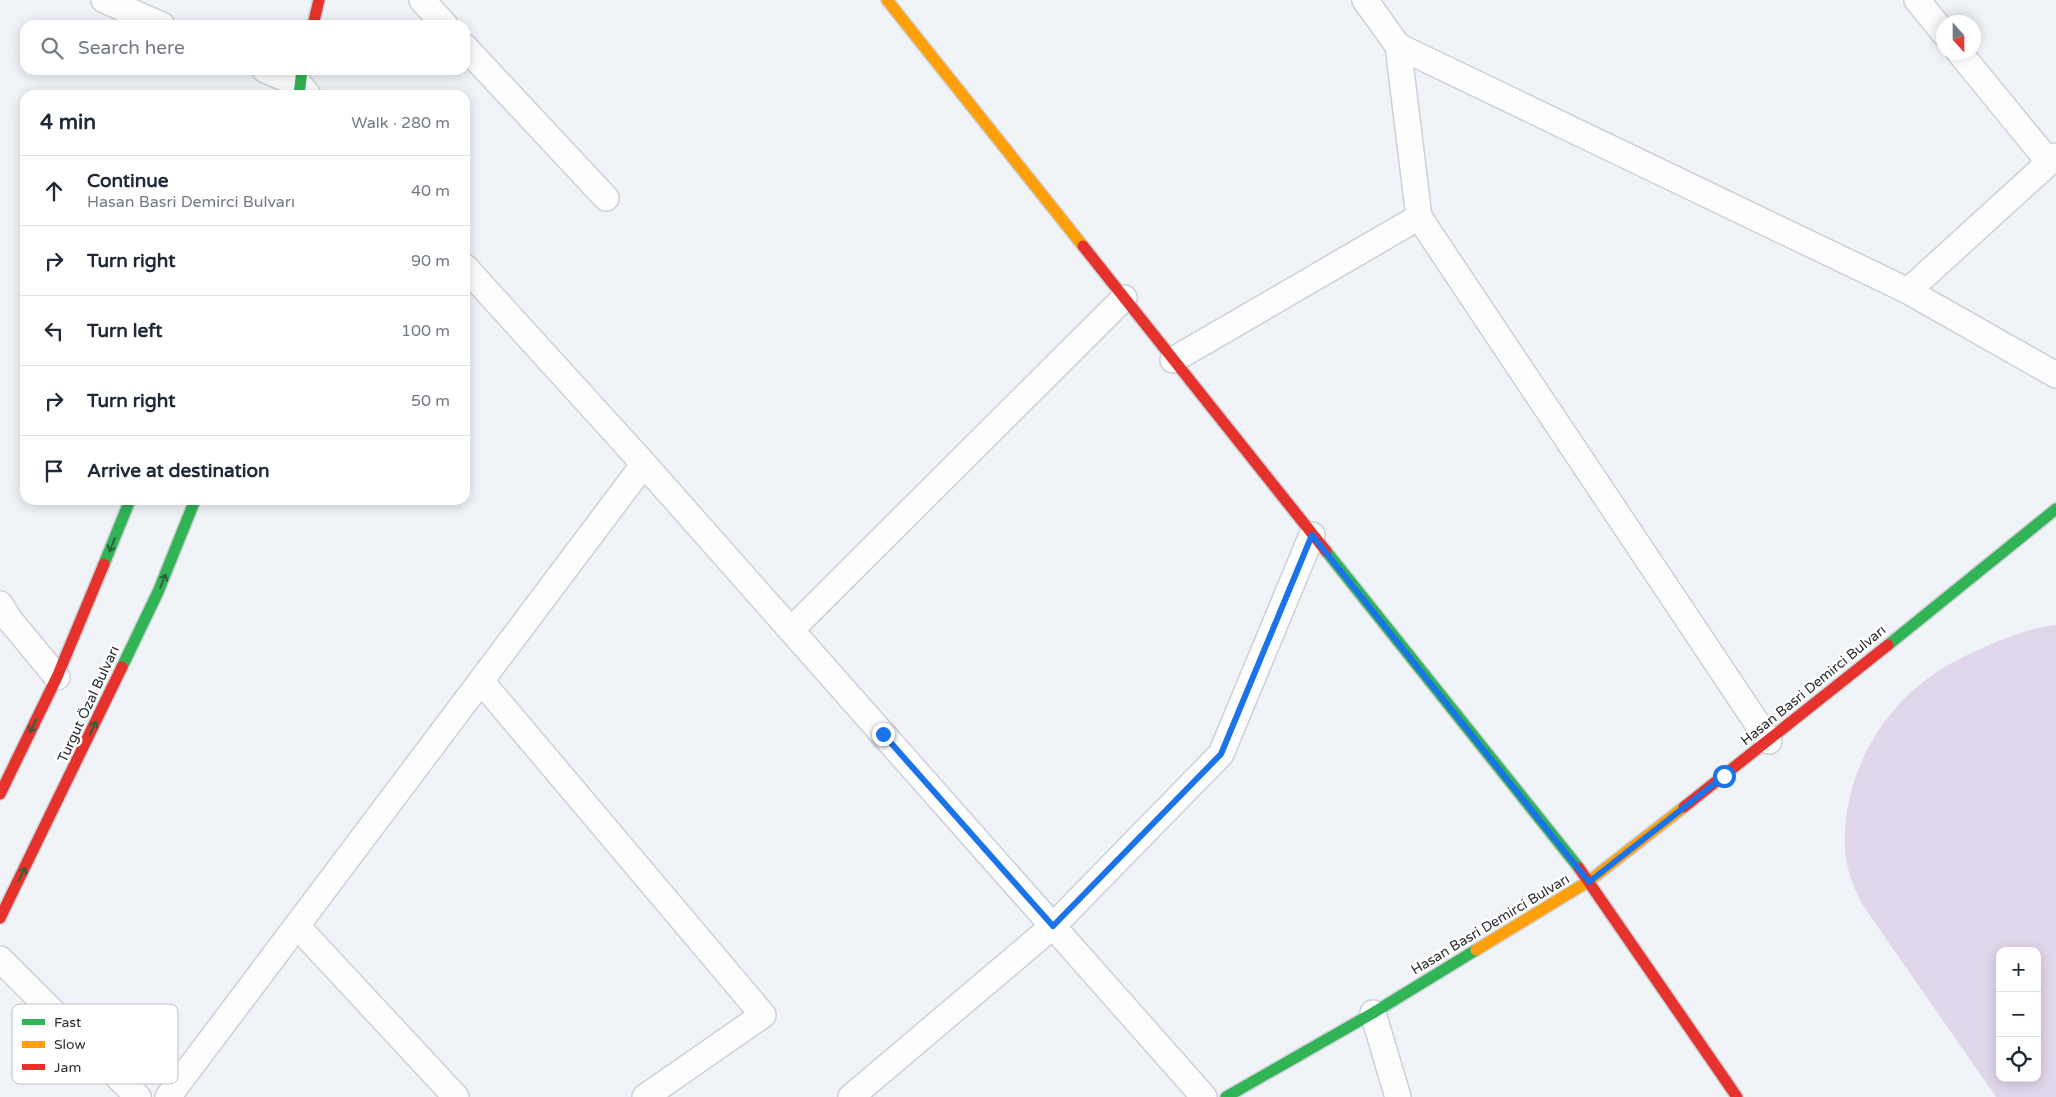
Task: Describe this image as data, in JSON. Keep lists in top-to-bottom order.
{
  "streets": {
    "main road": ["Hasan Basri Demirci Bulvarı", "Turgut Özal Bulvarı"]
  },
  "legend": ["Fast", "Slow", "Jam"],
  "north": "bottom",
  "page": {
    "search": "Search here",
    "heading": ["4 min", "Walk · 280 m"],
    "list": [
      ["Continue", "Hasan Basri Demirci Bulvarı", "40 m"],
      ["Turn right", "90 m"],
      ["Turn left", "100 m"],
      ["Turn right", "50 m"],
      "Arrive at destination"
    ],
    "map_buttons": ["+", "−"]
  }
}
